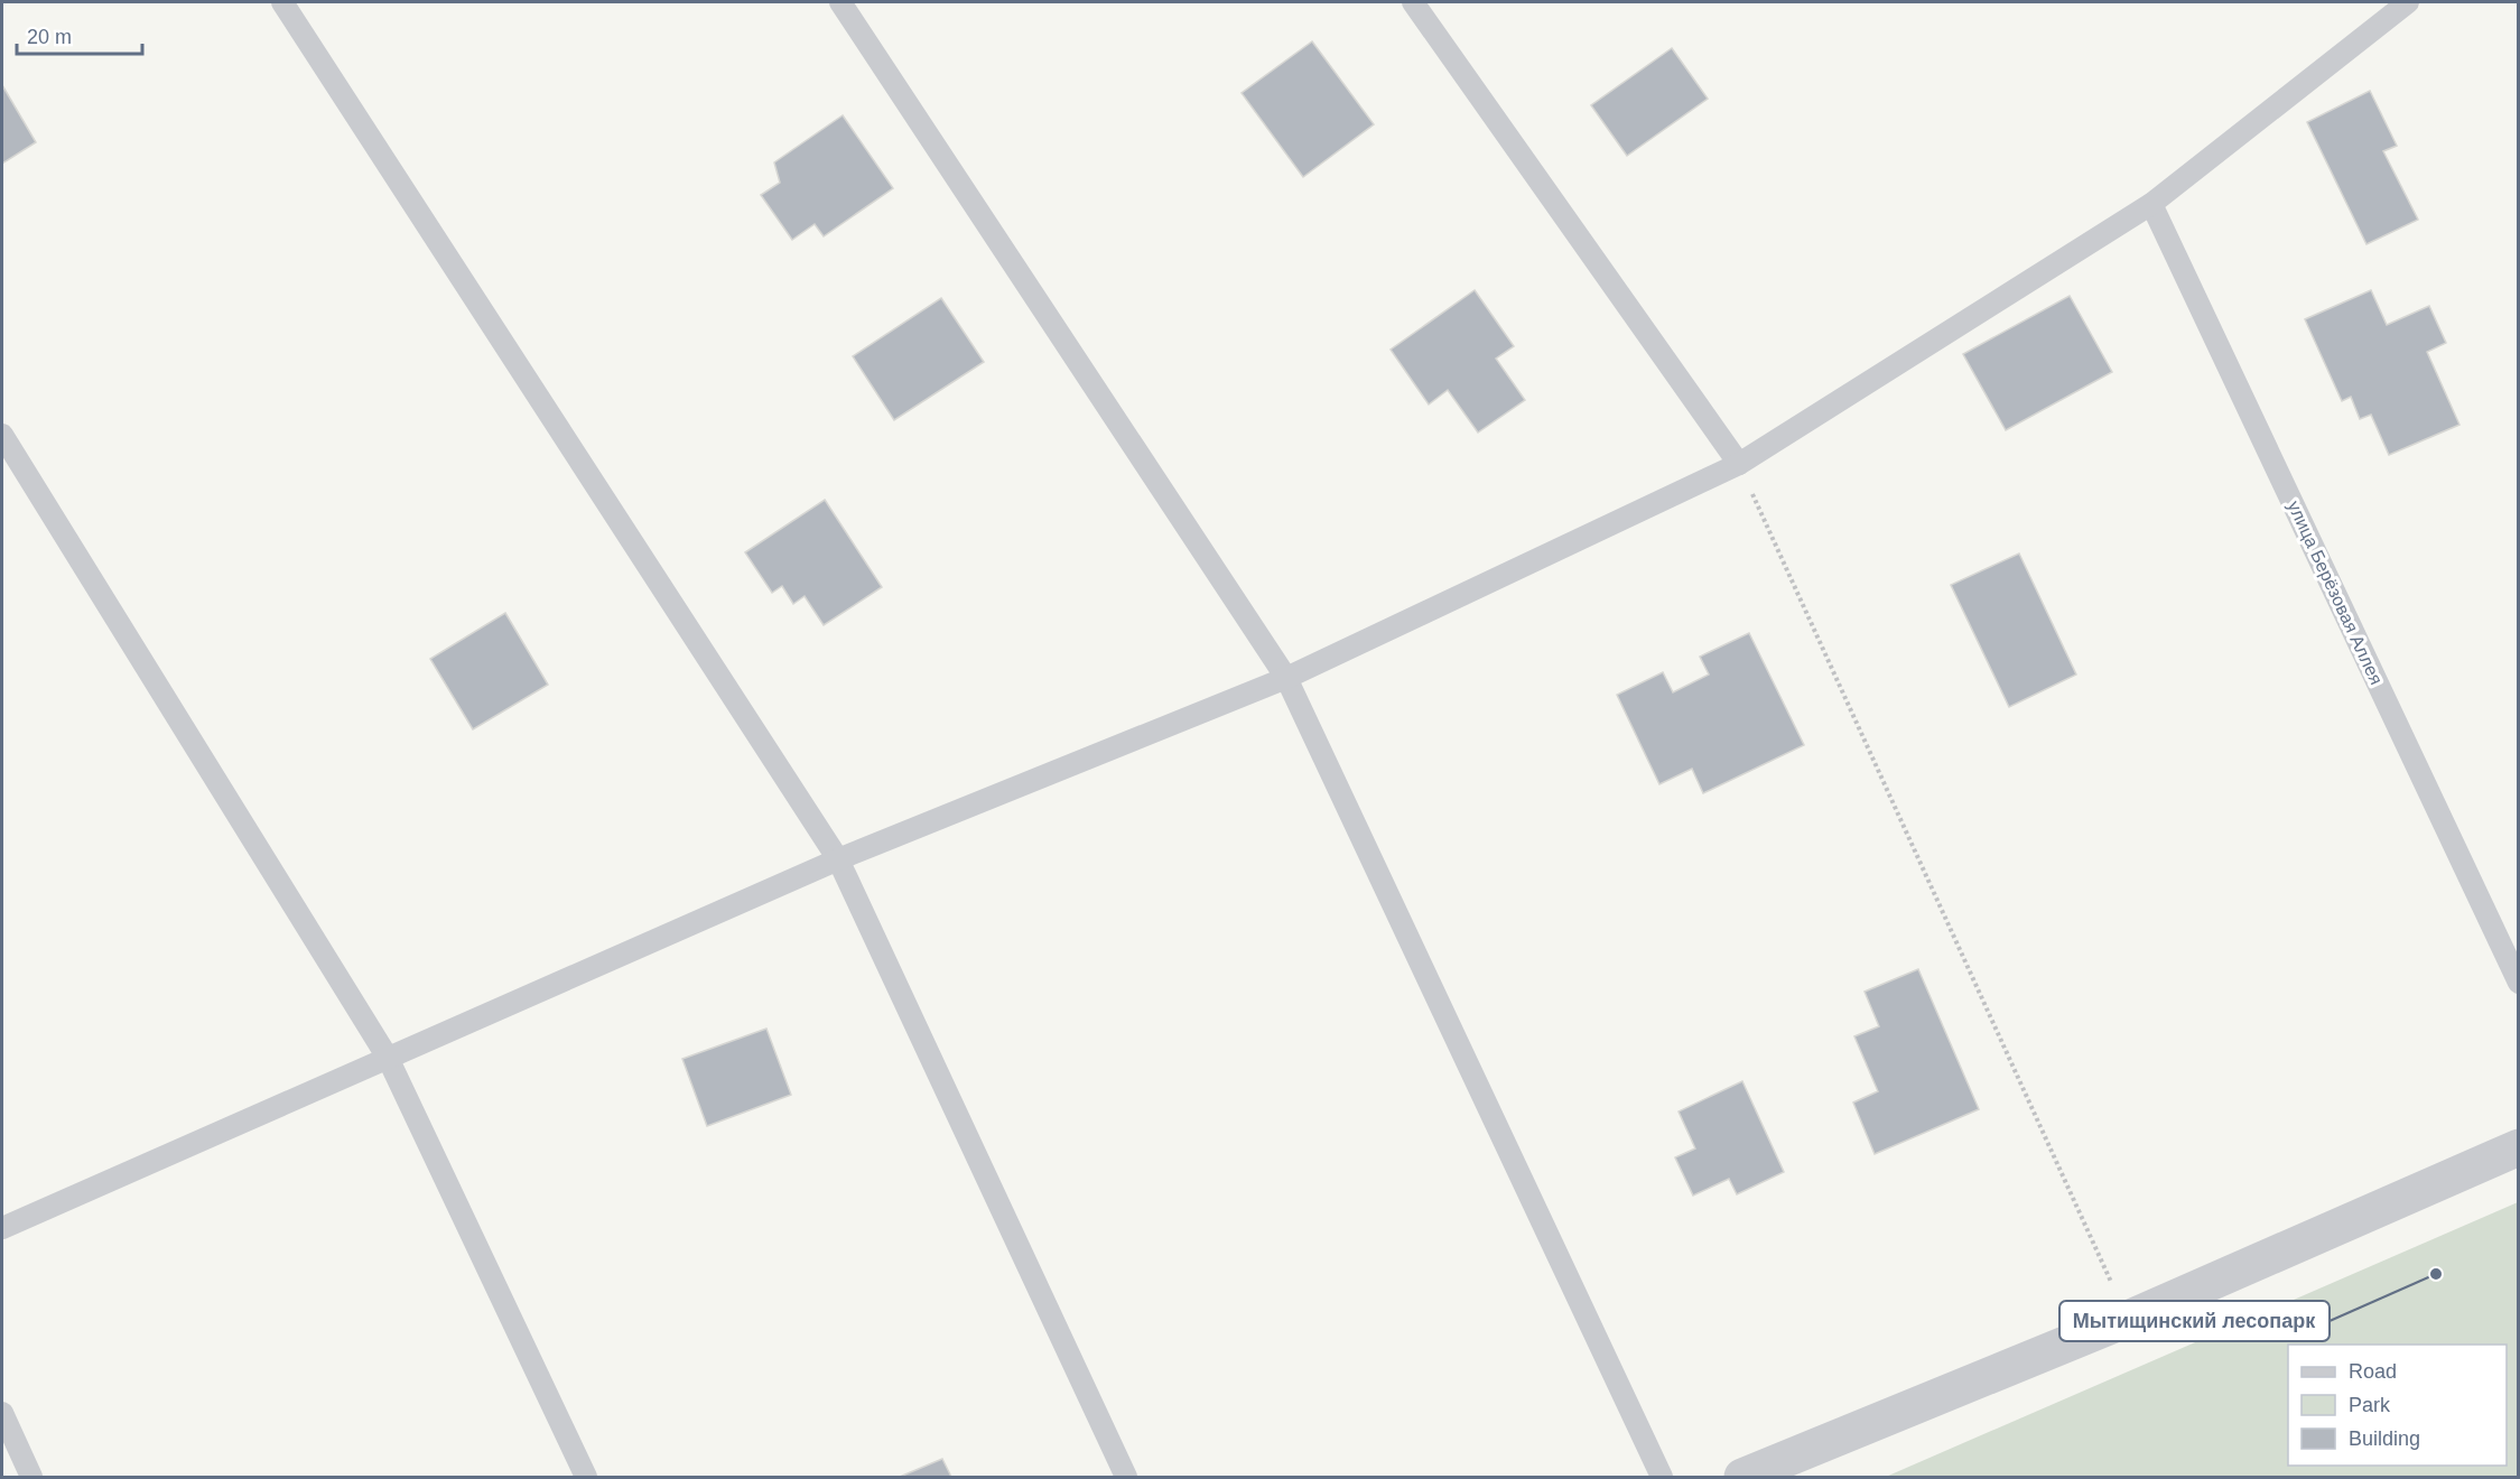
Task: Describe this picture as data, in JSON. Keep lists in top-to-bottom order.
{
  "streets": {
    "lane": ["улица Берёзовая Аллея"]
  },
  "places": ["Мытищинский лесопарк"],
  "legend": ["Road", "Park", "Building"],
  "scale_bar": "20 m"
}
